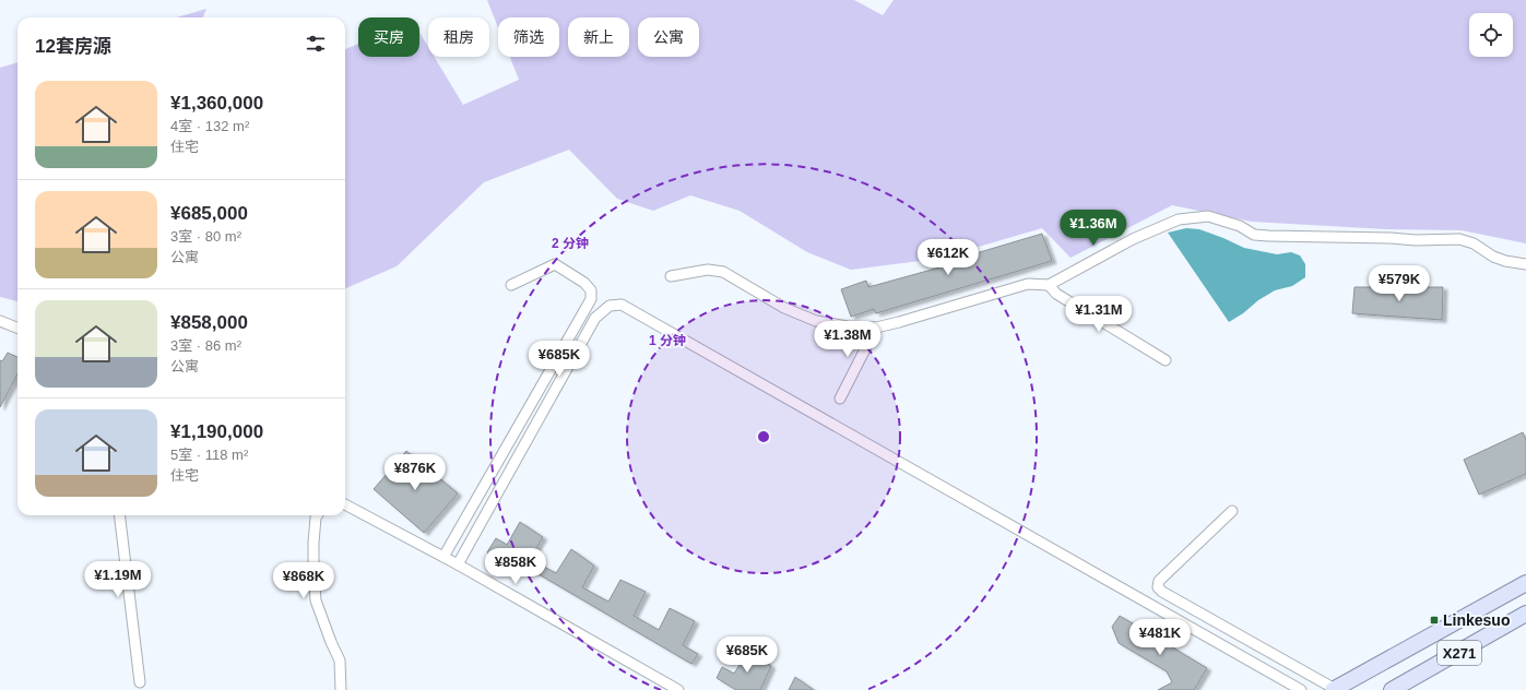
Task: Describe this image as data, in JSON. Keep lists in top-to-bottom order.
{
  "streets": {
    "main road": ["X271"]
  },
  "places": {
    "transit": ["Linkesuo"]
  },
  "page": {
    "chip": [
      "买房",
      "租房",
      "筛选",
      "新上",
      "公寓"
    ],
    "heading": "12套房源",
    "list": [
      {
        "name": "¥1,360,000",
        "note": "4室 · 132 m² · 住宅"
      },
      {
        "name": "¥685,000",
        "note": "3室 · 80 m² · 公寓"
      },
      {
        "name": "¥858,000",
        "note": "3室 · 86 m² · 公寓"
      },
      {
        "name": "¥1,190,000",
        "note": "5室 · 118 m² · 住宅"
      }
    ],
    "price": [
      "¥1.36M",
      "¥612K",
      "¥579K",
      "¥1.31M",
      "¥1.38M",
      "¥685K",
      "¥876K",
      "¥858K",
      "¥1.19M",
      "¥868K",
      "¥481K",
      "¥685K"
    ]
  },
  "rings": ["2 分钟", "1 分钟"]
}
